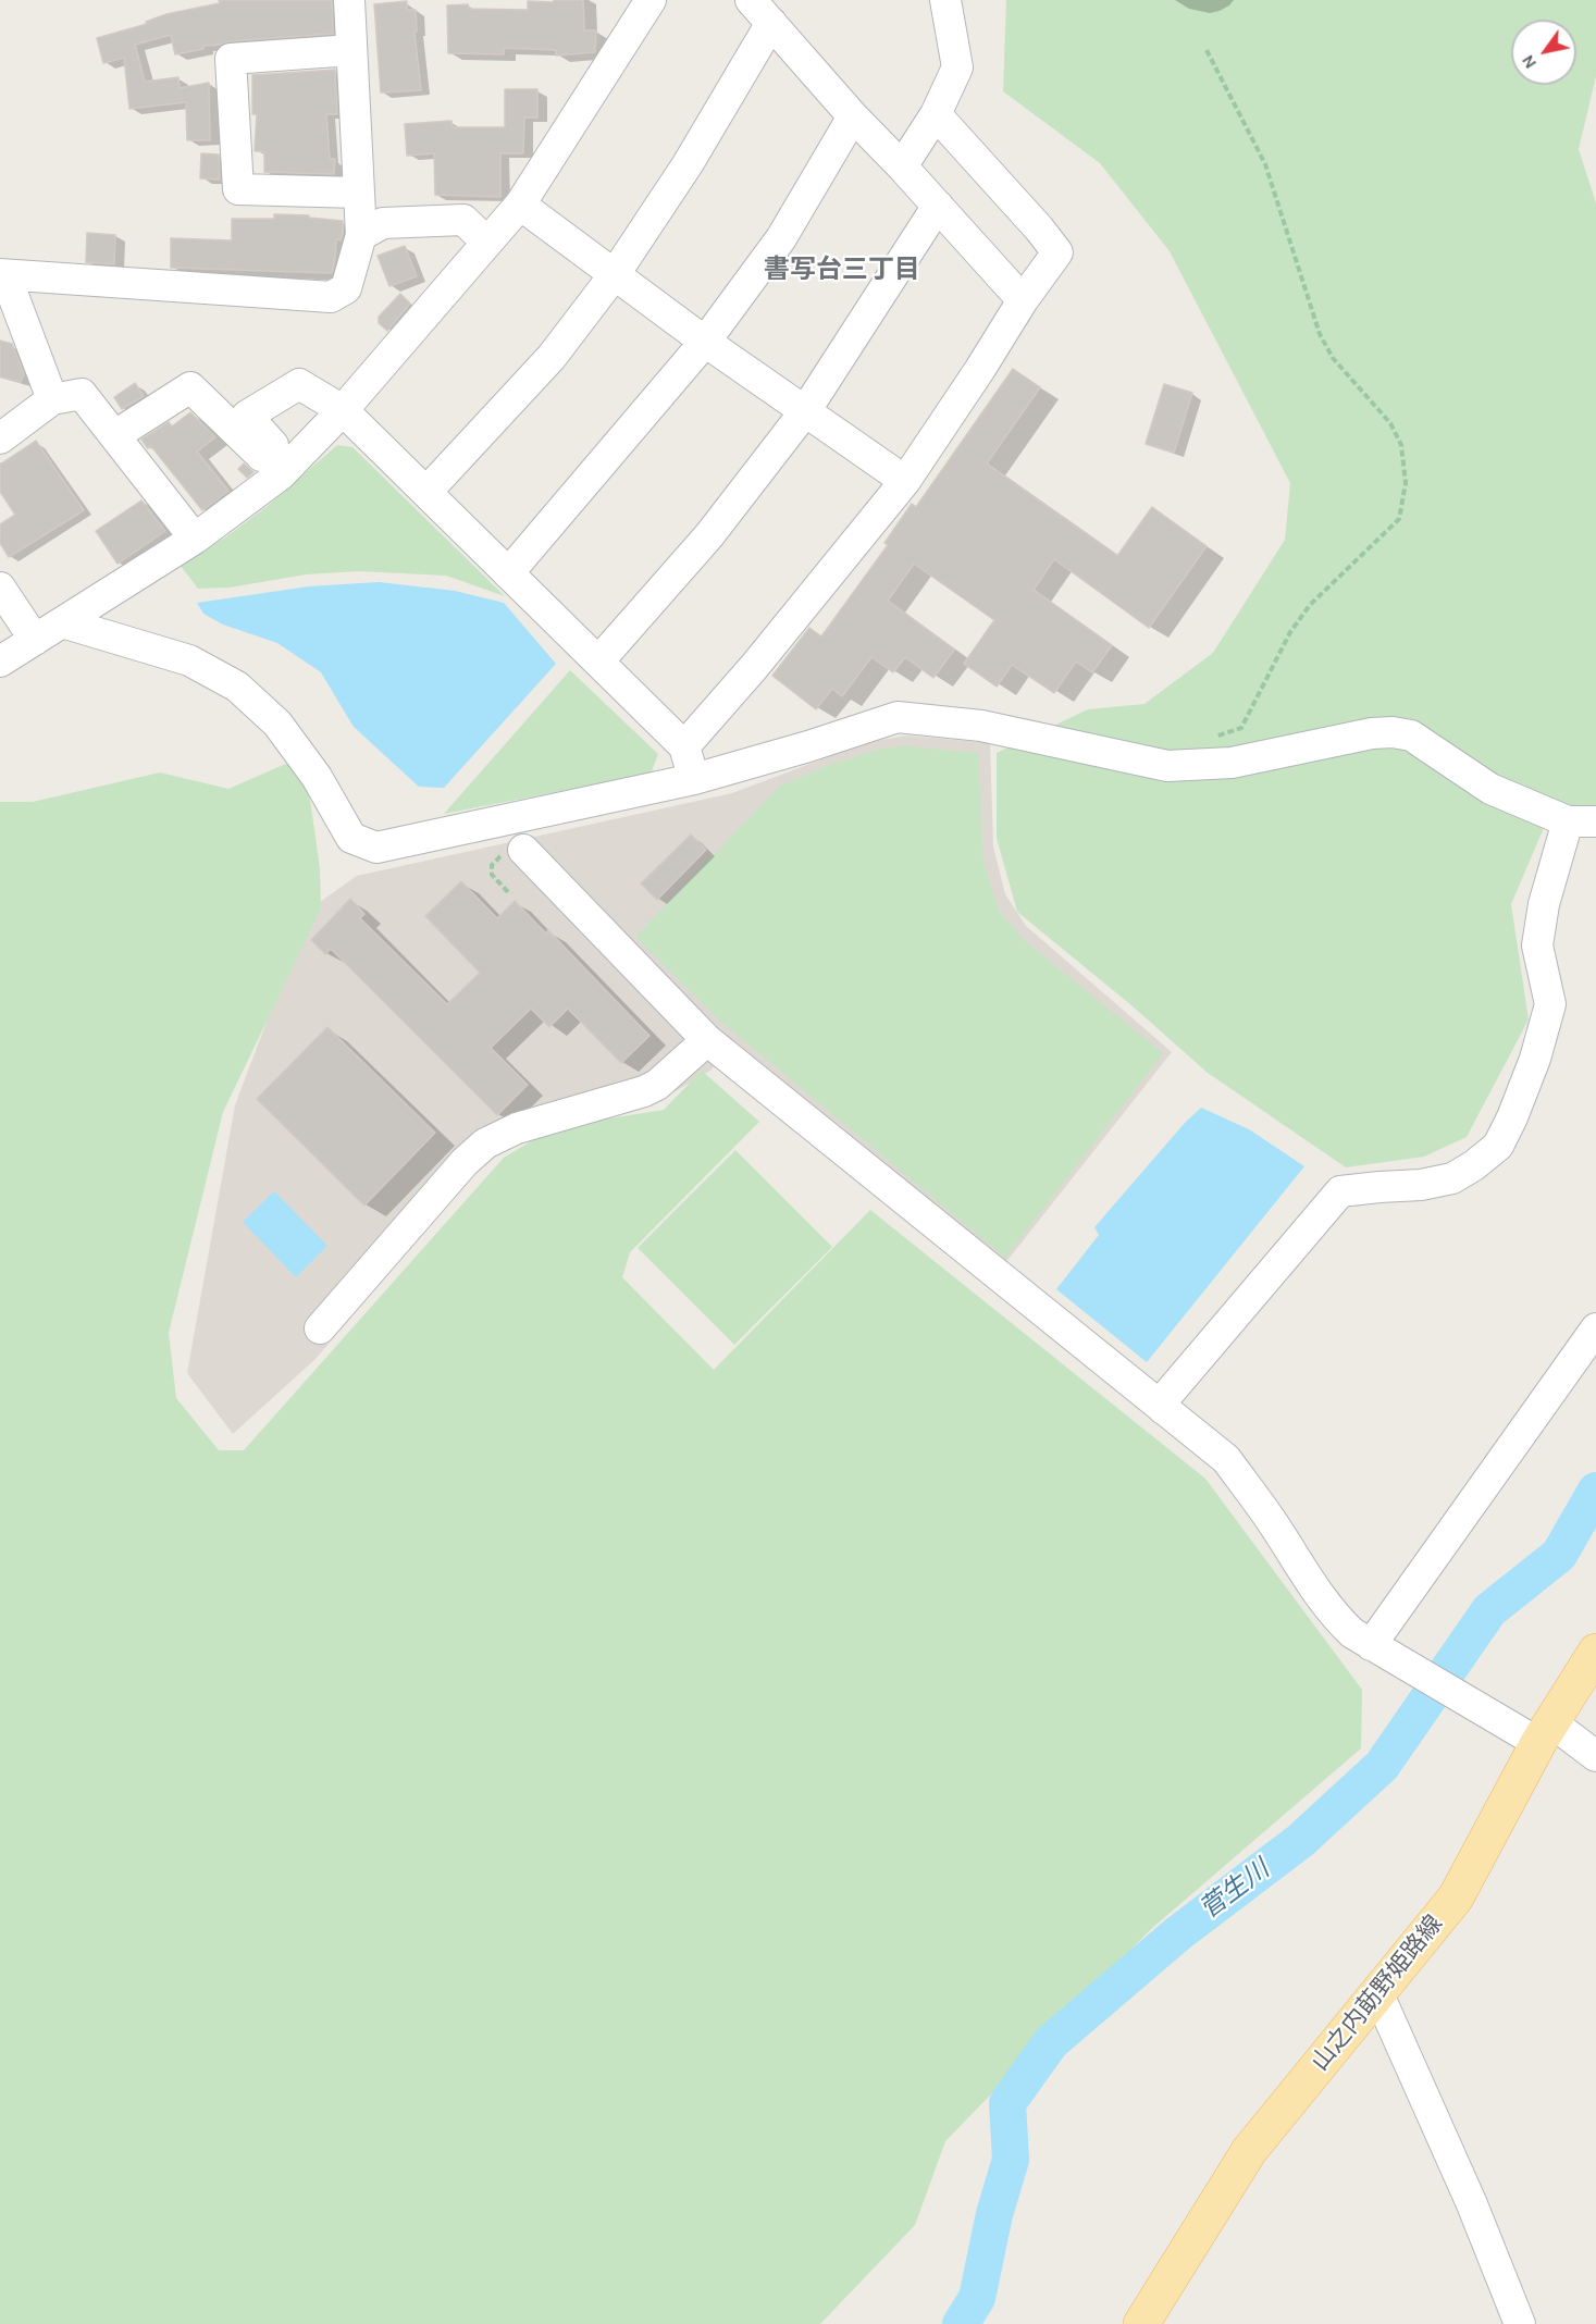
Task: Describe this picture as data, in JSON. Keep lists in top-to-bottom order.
{
  "streets": {
    "main road": ["山之内莇野姫路線"]
  },
  "districts": ["書写台三丁目"],
  "water": ["菅生川"],
  "north": "bottom left"
}
